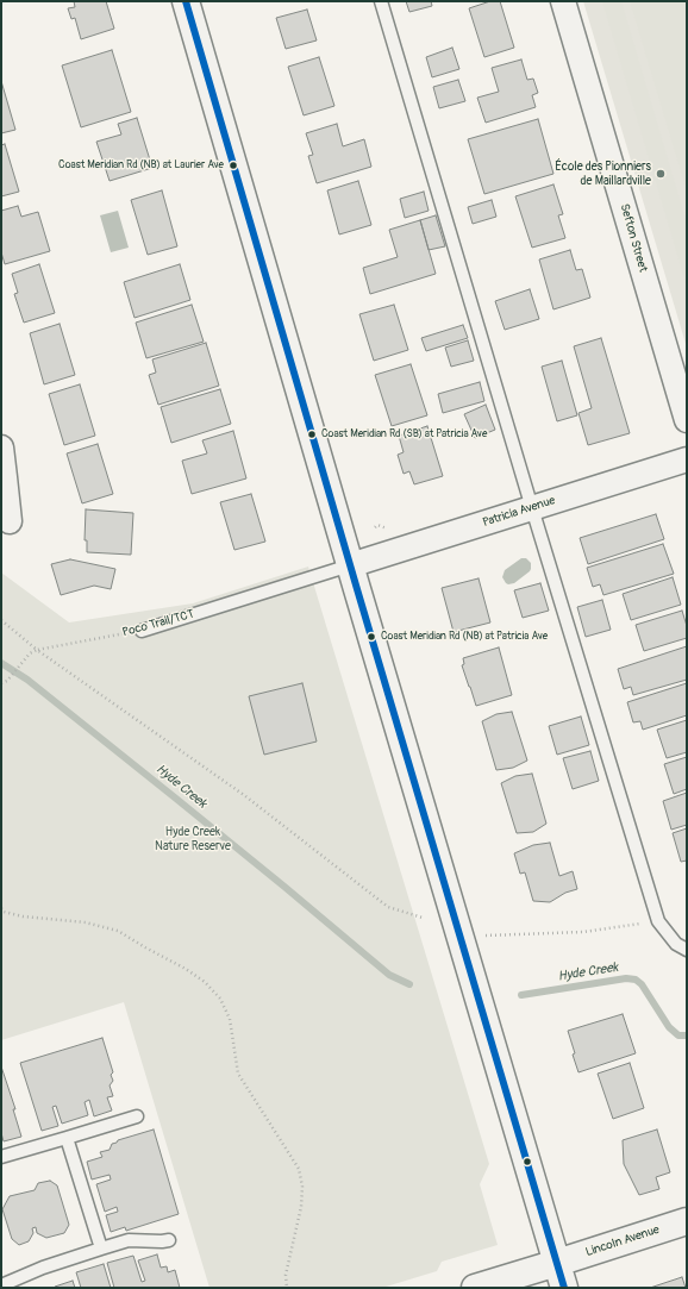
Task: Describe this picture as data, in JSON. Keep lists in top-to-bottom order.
{
  "streets": {
    "main road": ["Lincoln Avenue"],
    "street": ["Sefton Street", "Patricia Avenue"],
    "lane": ["Poco Trail/TCT"]
  },
  "crossings": [
    ["Patricia Avenue", "Poco Trail/TCT"]
  ],
  "water": ["Hyde Creek"],
  "parks": ["Hyde Creek Nature Reserve"],
  "places": [
    "Coast Meridian Rd (NB) at Laurier Ave",
    "École des Pionniers de Maillardville",
    "Coast Meridian Rd (SB) at Patricia Ave",
    "Coast Meridian Rd (NB) at Patricia Ave"
  ]
}
